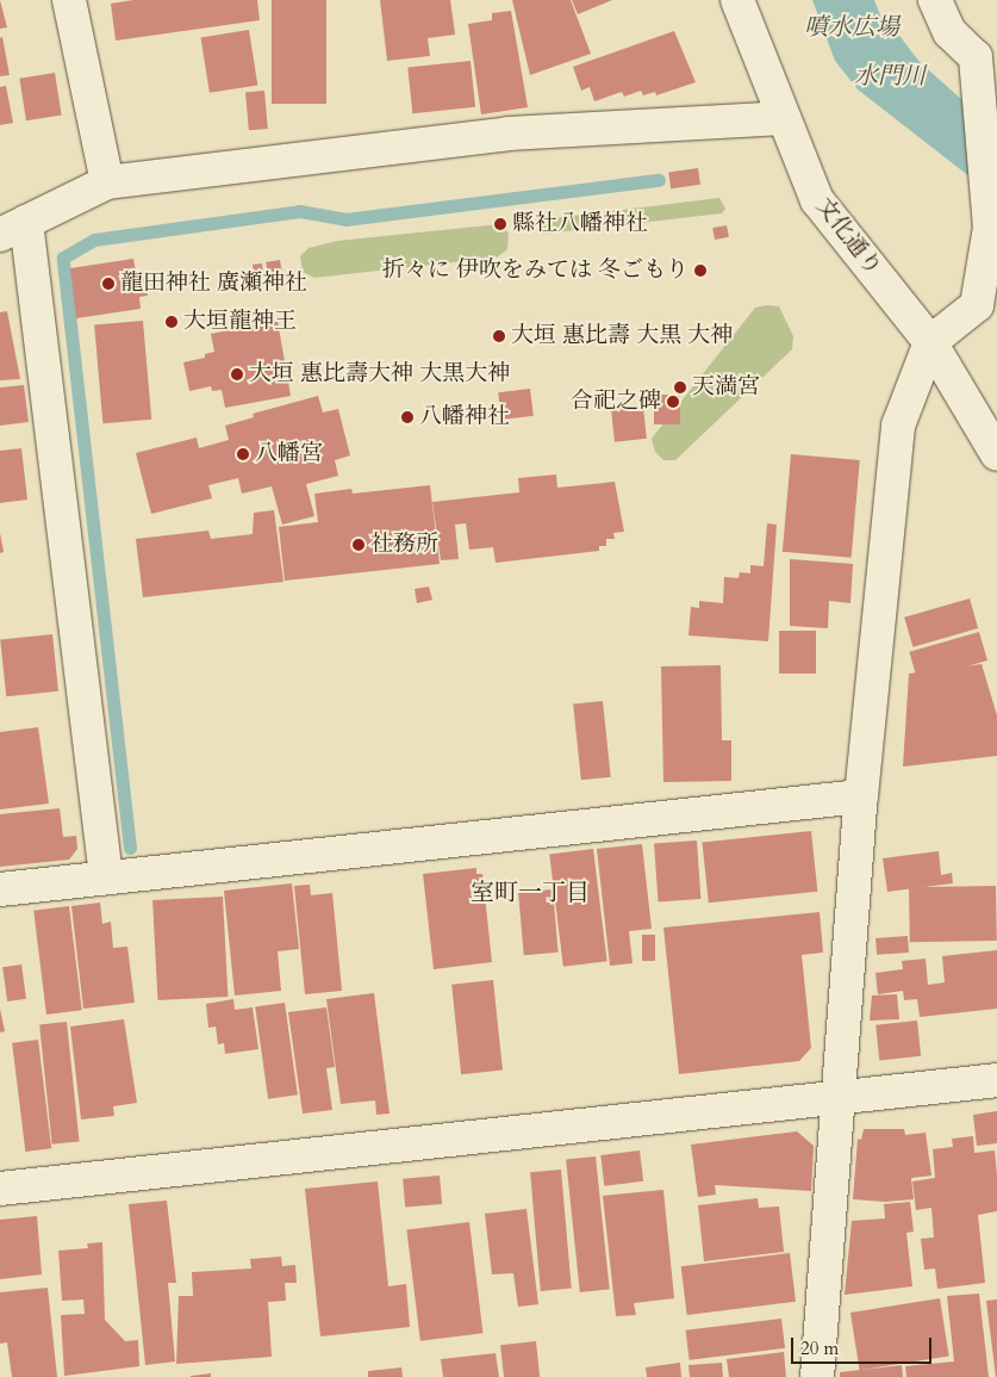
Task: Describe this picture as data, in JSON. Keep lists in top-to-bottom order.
{
  "streets": {
    "street": ["文化通り"]
  },
  "districts": ["室町一丁目"],
  "water": ["噴水広場", "水門川"],
  "places": [
    "縣社八幡神社",
    "折々に 伊吹をみては 冬ごもり",
    "龍田神社 廣瀬神社",
    "大垣龍神王",
    "大垣 惠比壽 大黒 大神",
    "大垣 惠比壽大神 大黒大神",
    "天満宮",
    "合祀之碑",
    "八幡神社",
    "八幡宮",
    "社務所"
  ],
  "scale_bar": "20 m"
}
